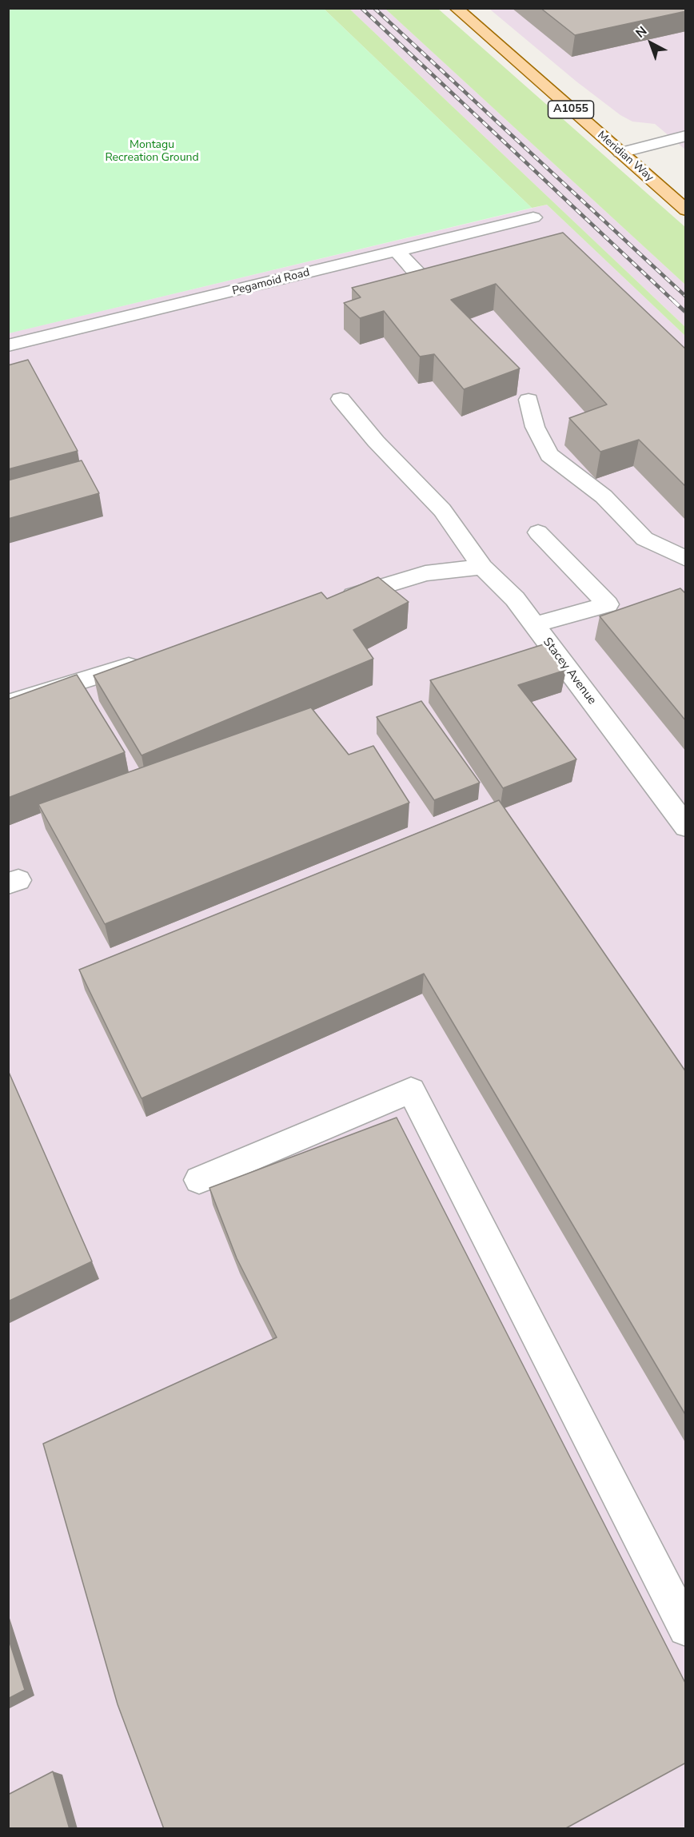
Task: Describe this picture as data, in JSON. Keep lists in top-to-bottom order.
{
  "streets": {
    "main road": ["A1055", "Meridian Way"],
    "street": ["Pegamoid Road", "Stacey Avenue"]
  },
  "parks": ["Montagu Recreation Ground"],
  "north": "top left"
}
